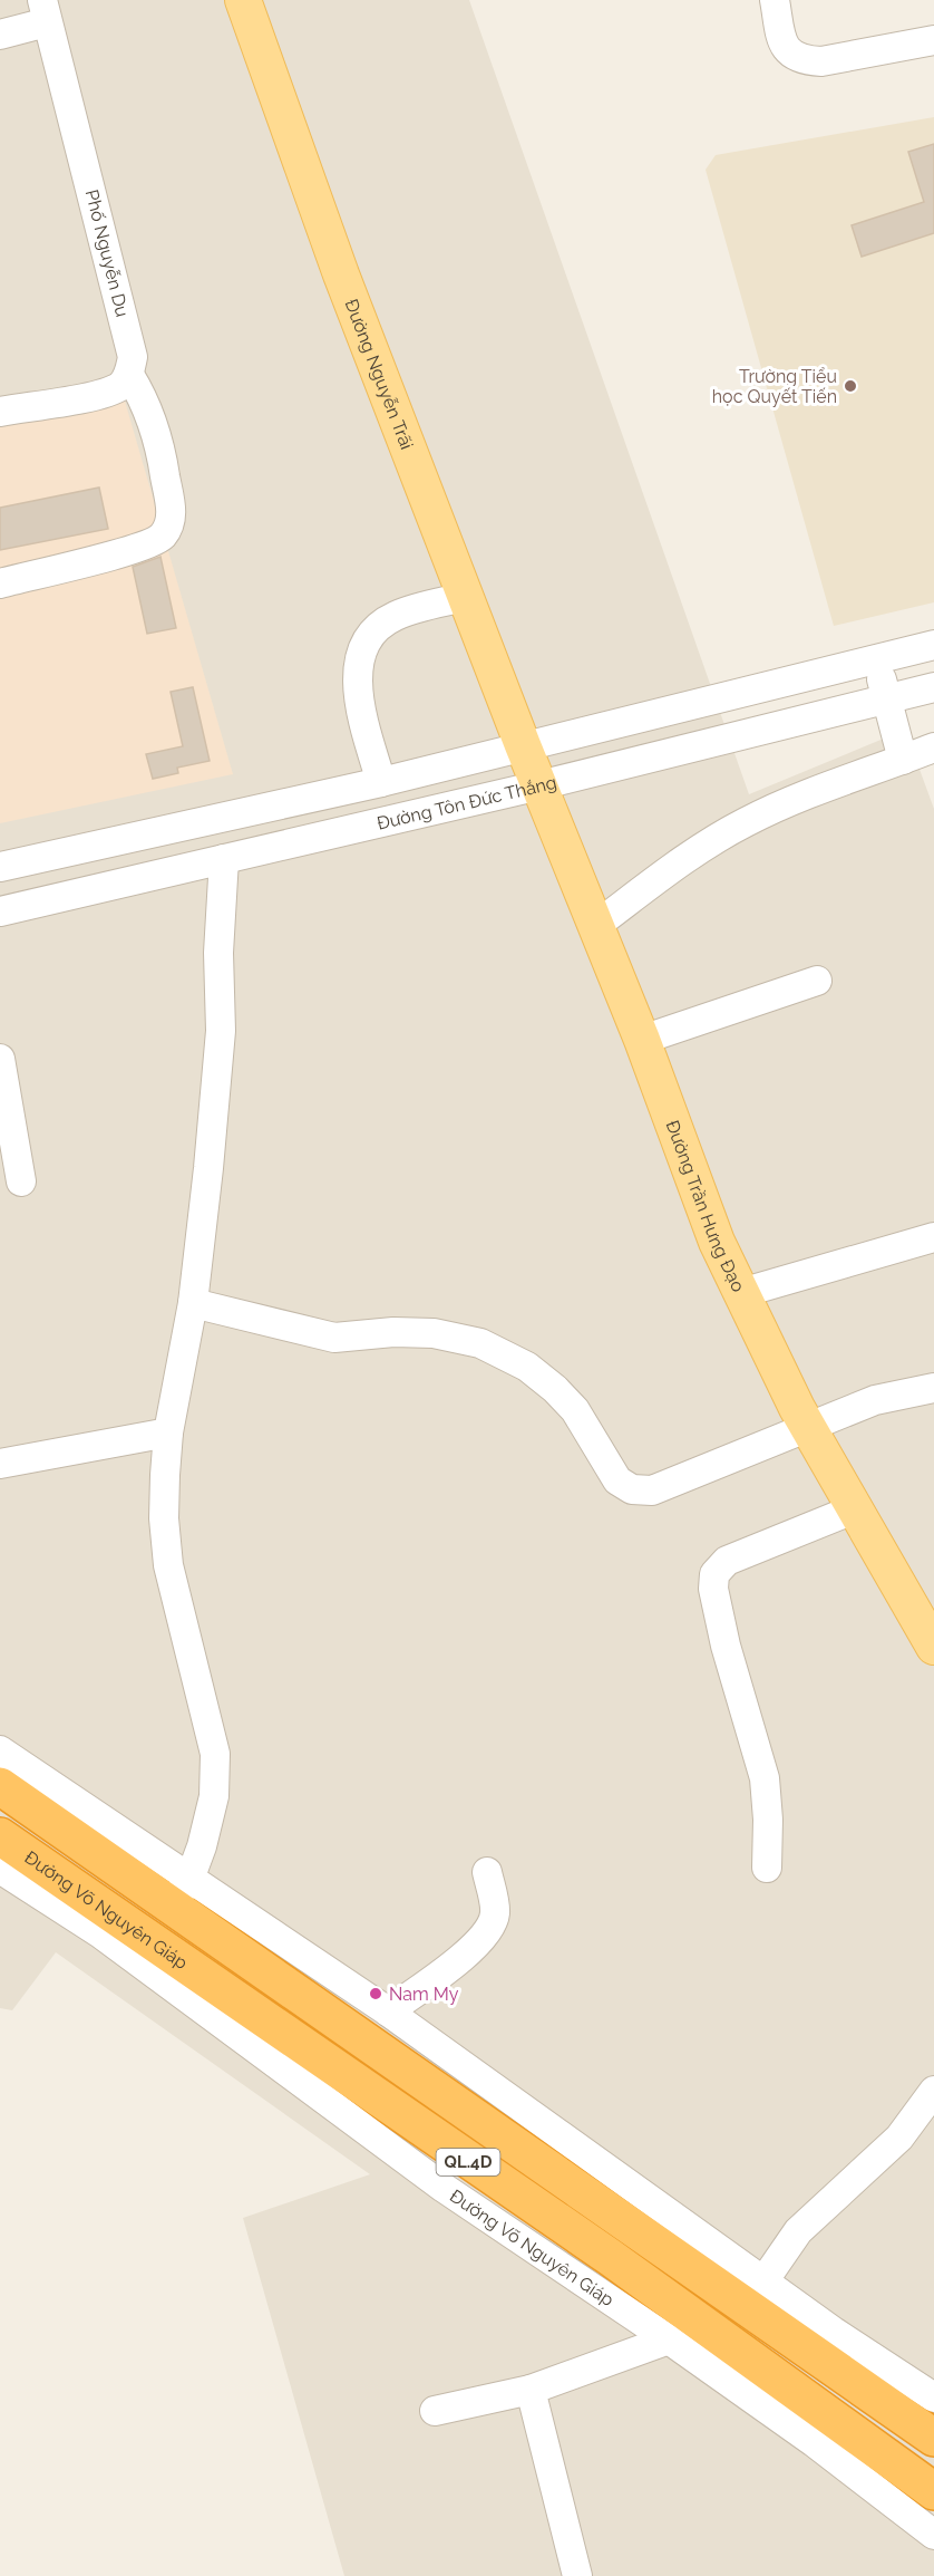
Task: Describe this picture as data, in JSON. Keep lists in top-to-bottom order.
{
  "streets": {
    "highway": ["Đường Võ Nguyên Giáp", "QL.4D"],
    "main road": ["Đường Nguyễn Trãi", "Đường Trần Hưng Đạo"],
    "street": ["Phố Nguyễn Du", "Đường Tôn Đức Thắng"]
  },
  "crossings": [
    ["Đường Nguyễn Trãi", "Đường Trần Hưng Đạo"],
    ["Đường Tôn Đức Thắng", "Đường Trần Hưng Đạo"]
  ],
  "places": ["Trường Tiểu học Quyết Tiến", "Nam My"]
}
